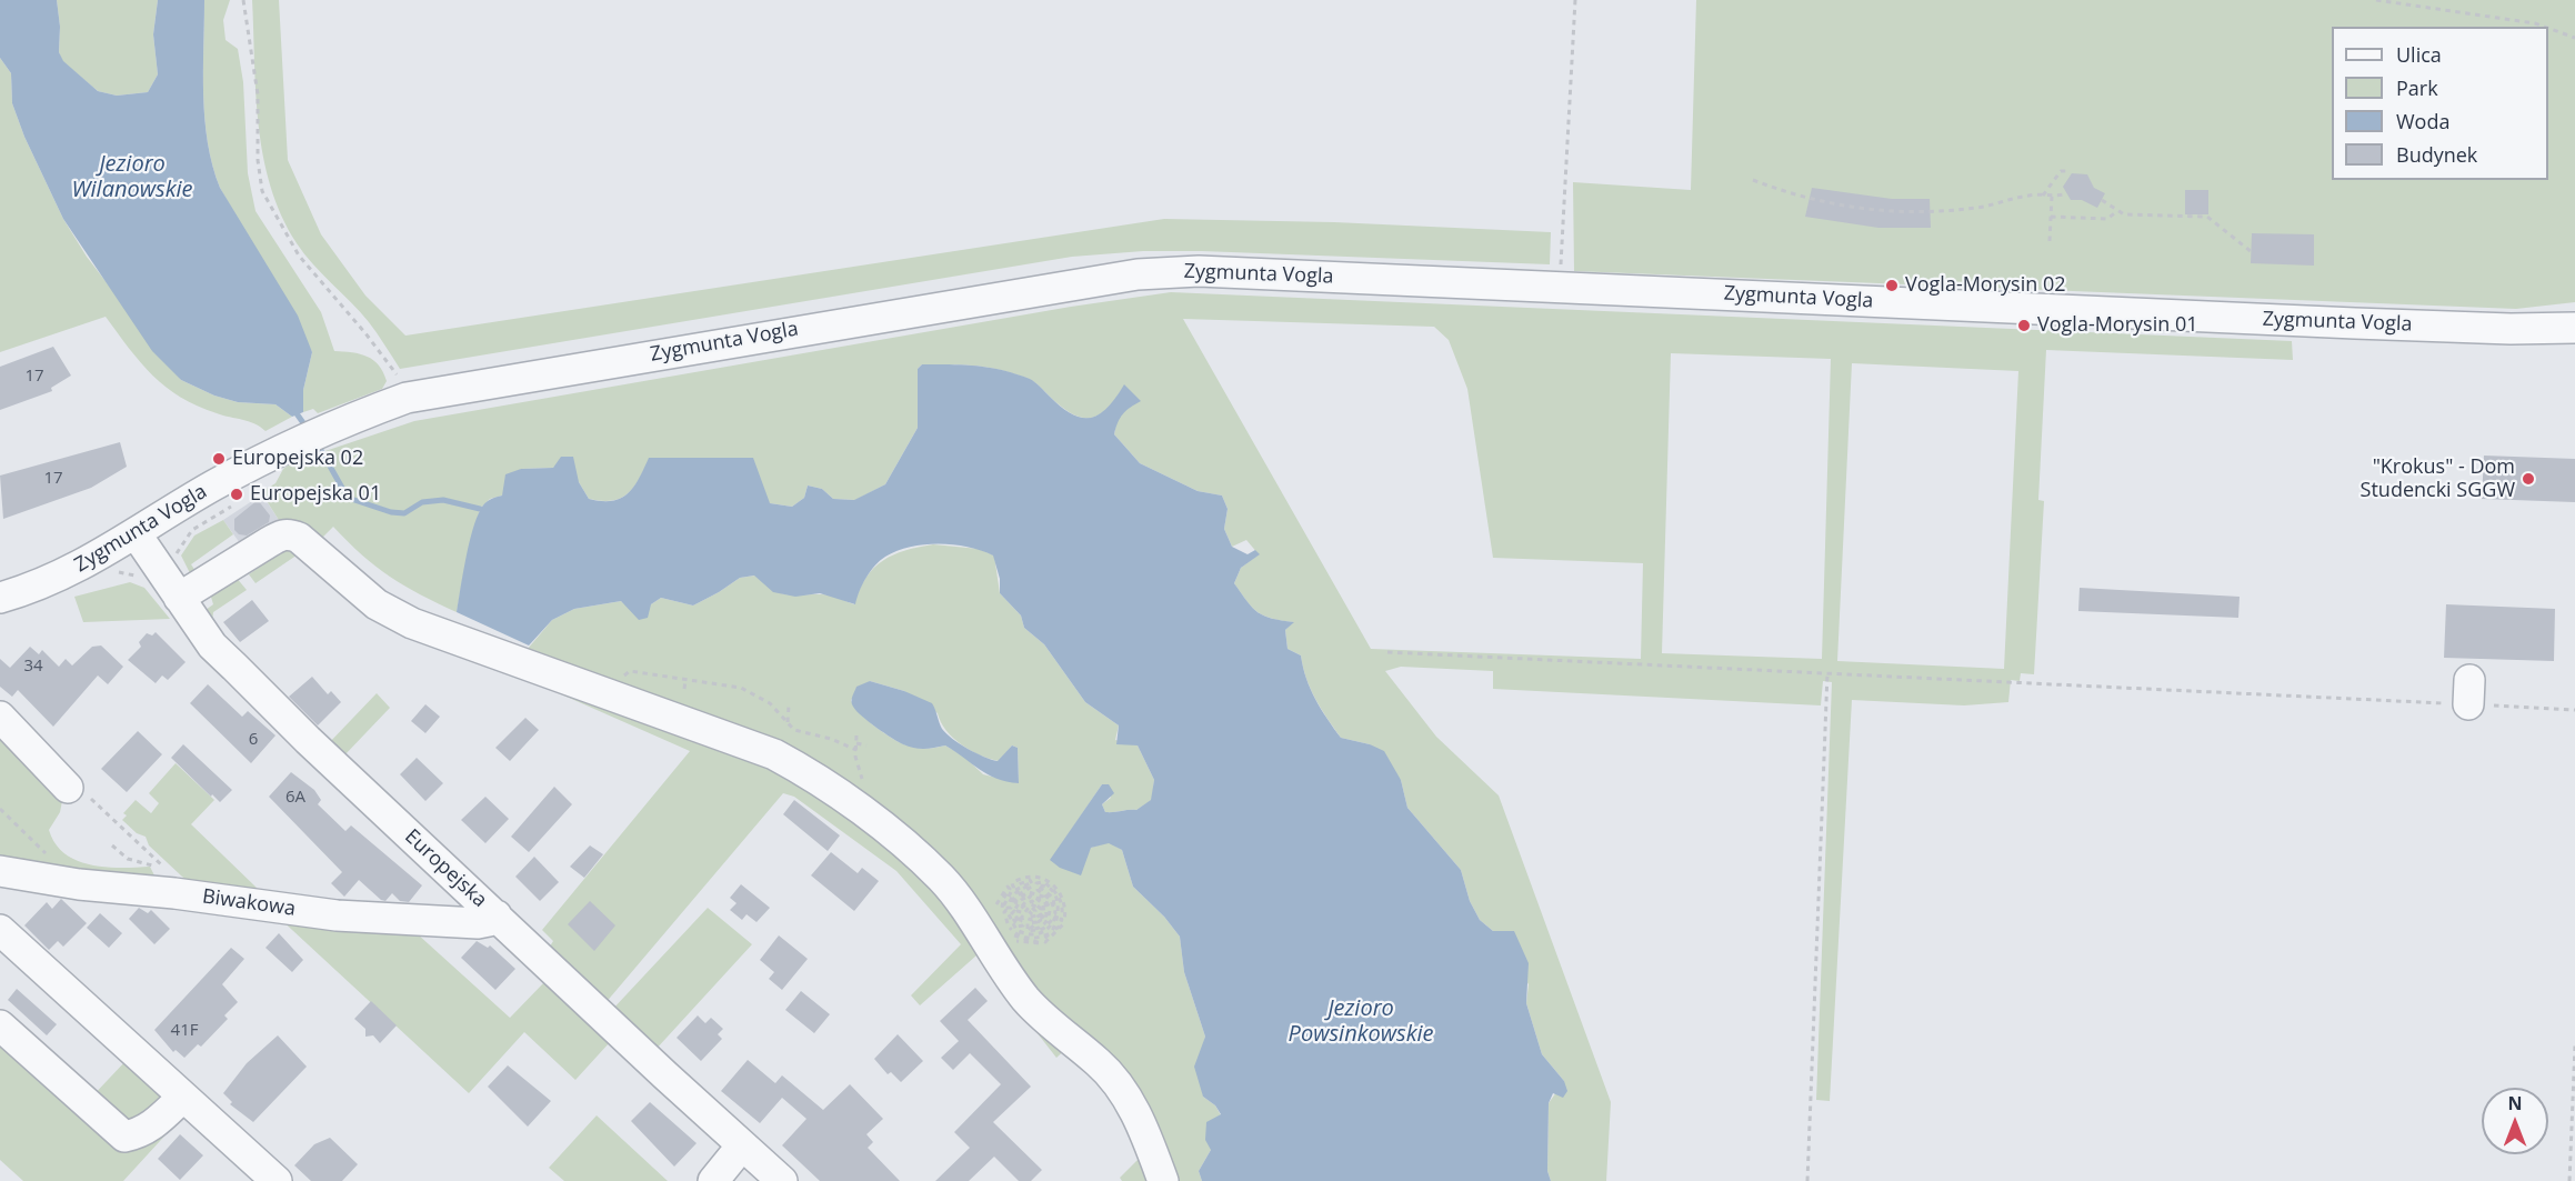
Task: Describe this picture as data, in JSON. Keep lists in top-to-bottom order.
{
  "streets": {
    "street": ["Zygmunta Vogla", "Europejska", "Biwakowa"]
  },
  "crossings": [
    ["Zygmunta Vogla", "Europejska"],
    ["Europejska", "Biwakowa"]
  ],
  "water": ["Jezioro Wilanowskie", "Jezioro Powsinkowskie"],
  "places": [
    "Vogla-Morysin 02",
    "Vogla-Morysin 01",
    "Europejska 02",
    "\"Krokus\" - Dom Studencki SGGW",
    "Europejska 01"
  ],
  "house_numbers": [
    "17",
    "17",
    "34",
    "6",
    "6A",
    "41F"
  ],
  "legend": [
    "Ulica",
    "Park",
    "Woda",
    "Budynek"
  ],
  "north": "top"
}
